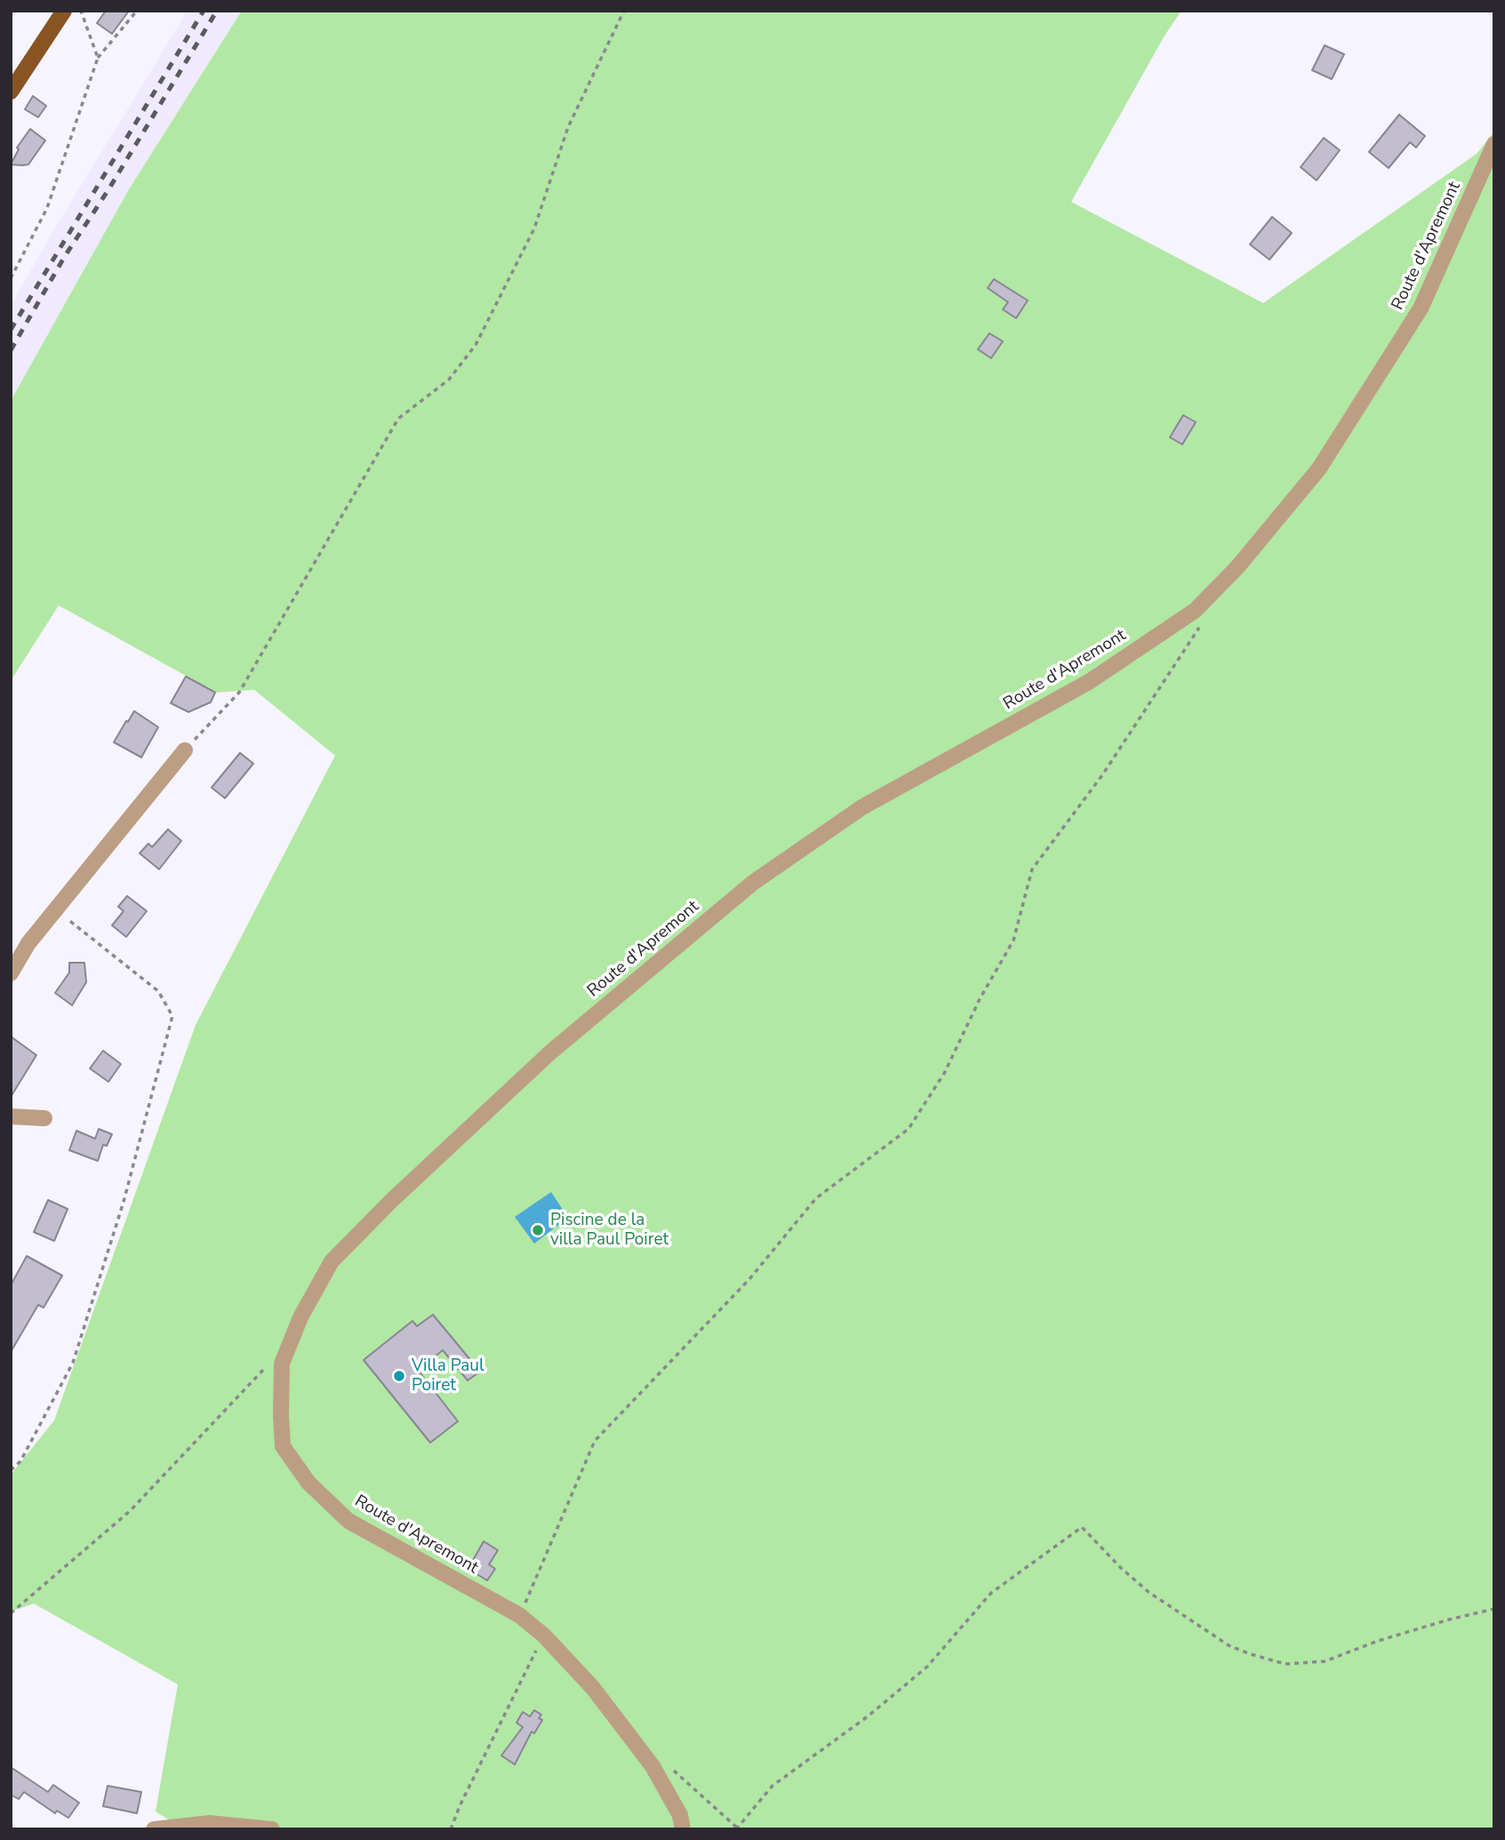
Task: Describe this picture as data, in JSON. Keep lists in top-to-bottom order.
{
  "streets": {
    "street": ["Route d'Apremont"]
  },
  "places": ["Piscine de la villa Paul Poiret", "Villa Paul Poiret"]
}
